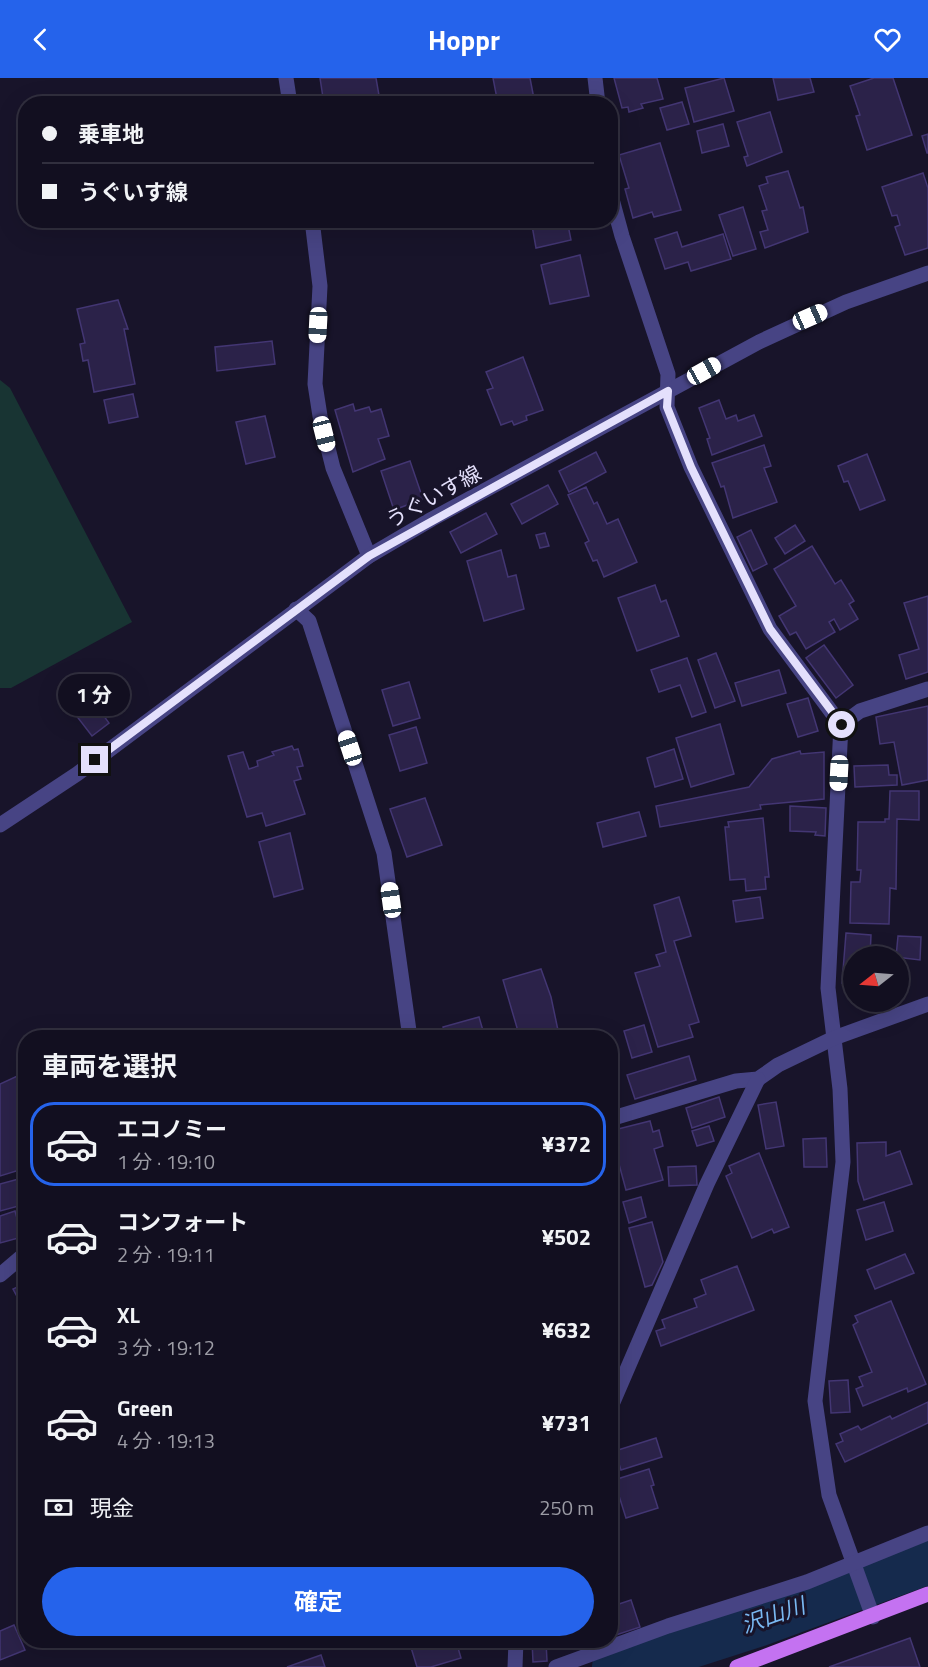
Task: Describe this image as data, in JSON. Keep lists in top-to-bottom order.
{
  "streets": {
    "street": ["うぐいす線"]
  },
  "water": ["沢山川"],
  "north": "left",
  "page": {
    "header": "Hoppr",
    "banner": ["乗車地", "うぐいす線"],
    "bubble": "1 分",
    "heading": "車両を選択",
    "list": [
      {
        "name": "エコノミー",
        "note": "1 分 · 19:10",
        "value": "¥372"
      },
      {
        "name": "コンフォート",
        "note": "2 分 · 19:11",
        "value": "¥502"
      },
      {
        "name": "XL",
        "note": "3 分 · 19:12",
        "value": "¥632"
      },
      {
        "name": "Green",
        "note": "4 分 · 19:13",
        "value": "¥731"
      }
    ],
    "pay": ["現金", "250 m"],
    "buttons": "確定"
  }
}
